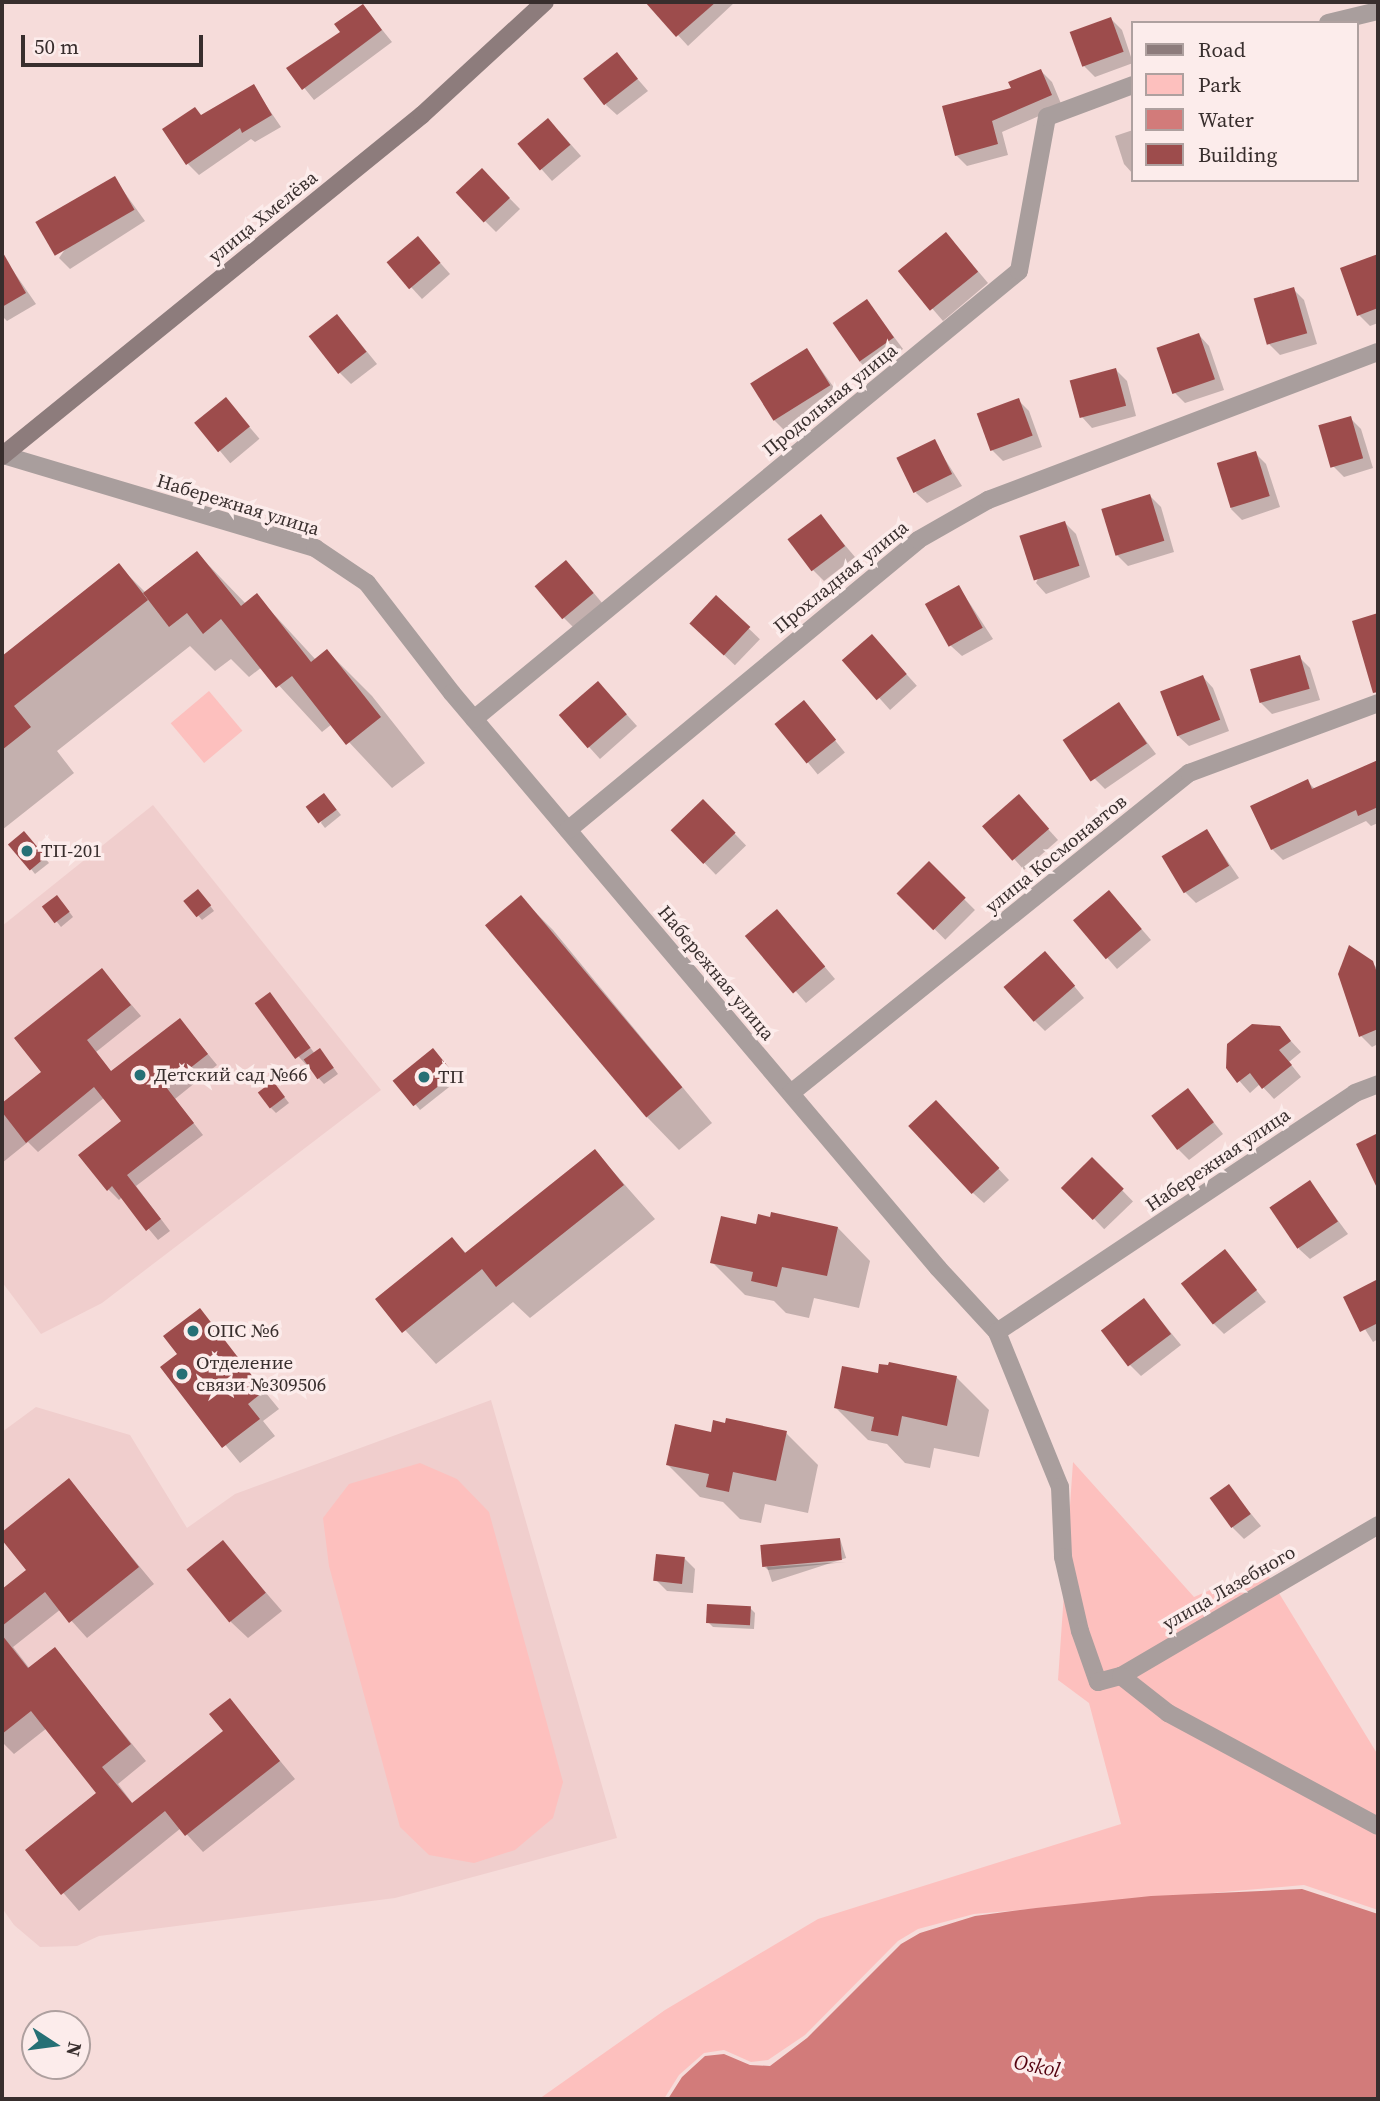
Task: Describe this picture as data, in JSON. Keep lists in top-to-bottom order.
{
  "streets": {
    "main road": ["улица Хмелёва"],
    "street": [
      "Продольная улица",
      "Набережная улица",
      "Прохладная улица",
      "улица Космонавтов",
      "улица Лазебного"
    ]
  },
  "crossings": [
    ["улица Хмелёва", "Набережная улица"],
    ["Продольная улица", "Набережная улица"],
    ["Набережная улица", "Прохладная улица"],
    ["Набережная улица", "улица Космонавтов"],
    ["Набережная улица", "улица Лазебного"]
  ],
  "water": ["Oskol"],
  "places": [
    "ТП-201",
    "Детский сад №66",
    "ТП",
    "ОПС №6",
    "Отделение связи №309506"
  ],
  "legend": [
    "Road",
    "Park",
    "Water",
    "Building"
  ],
  "scale_bar": "50 m",
  "north": "right"
}
